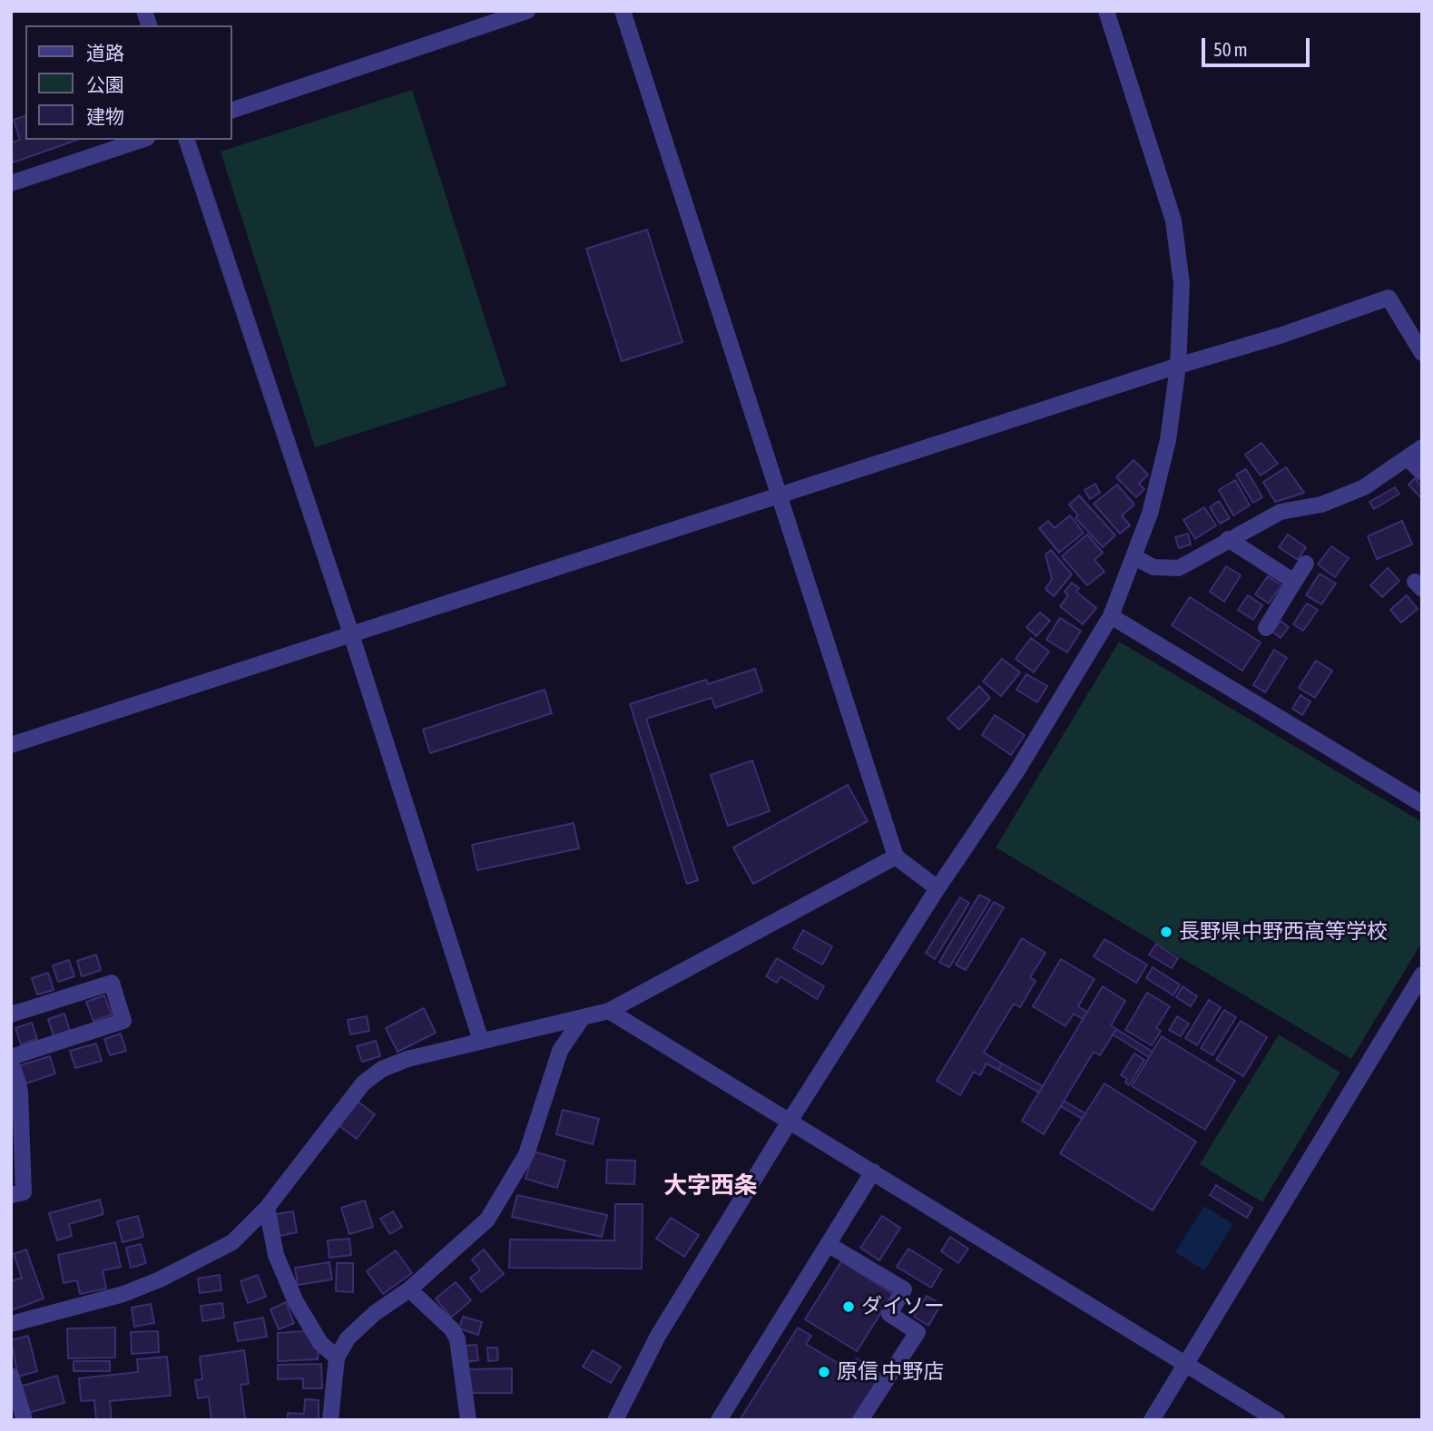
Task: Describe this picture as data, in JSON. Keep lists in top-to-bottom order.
{
  "districts": ["大字西条"],
  "places": ["長野県中野西高等学校", "ダイソー", "原信 中野店"],
  "legend": ["道路", "公園", "建物"],
  "scale_bar": "50 m"
}
